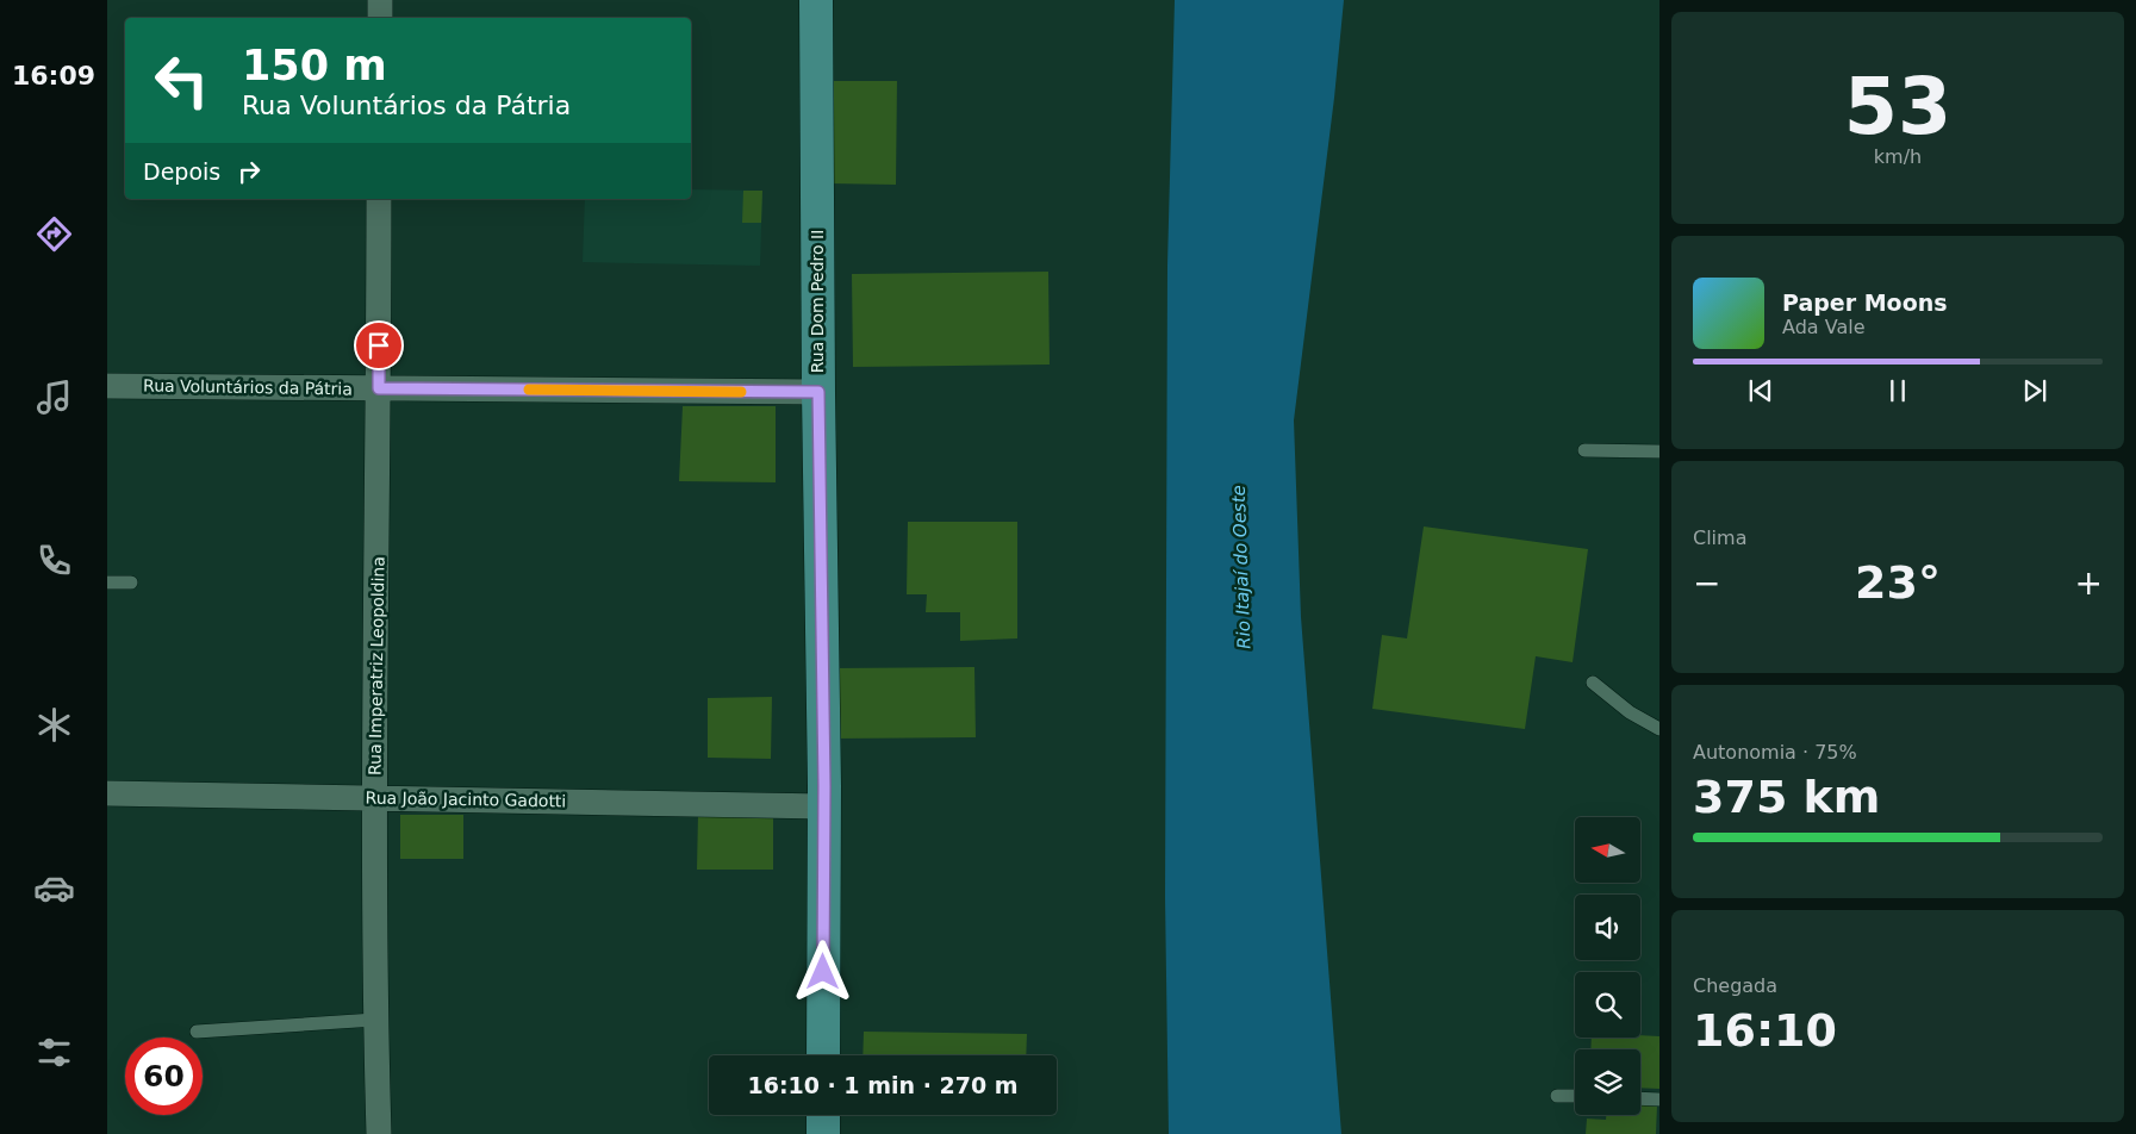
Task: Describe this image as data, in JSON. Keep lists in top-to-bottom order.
{
  "streets": {
    "main road": ["Rua Dom Pedro II"],
    "street": ["Rua Voluntários da Pátria", "Rua Imperatriz Leopoldina", "Rua João Jacinto Gadotti"]
  },
  "crossings": [
    ["Rua Dom Pedro II", "Rua Voluntários da Pátria"],
    ["Rua Dom Pedro II", "Rua João Jacinto Gadotti"],
    ["Rua Voluntários da Pátria", "Rua Imperatriz Leopoldina"],
    ["Rua Imperatriz Leopoldina", "Rua João Jacinto Gadotti"]
  ],
  "water": ["Rio Itajaí do Oeste"],
  "north": "left",
  "page": {
    "tabs": "16:09",
    "tile": [
      ["53", "km/h"],
      "Clima",
      ["Autonomia · 75%", "375 km"],
      ["Chegada", "16:10"]
    ],
    "turn": ["150 m", "Rua Voluntários da Pátria"],
    "then": "Depois",
    "song": ["Paper Moons", "Ada Vale"],
    "heat": ["−", "23°", "+"],
    "limit": "60",
    "trip": "16:10 · 1 min · 270 m"
  }
}
